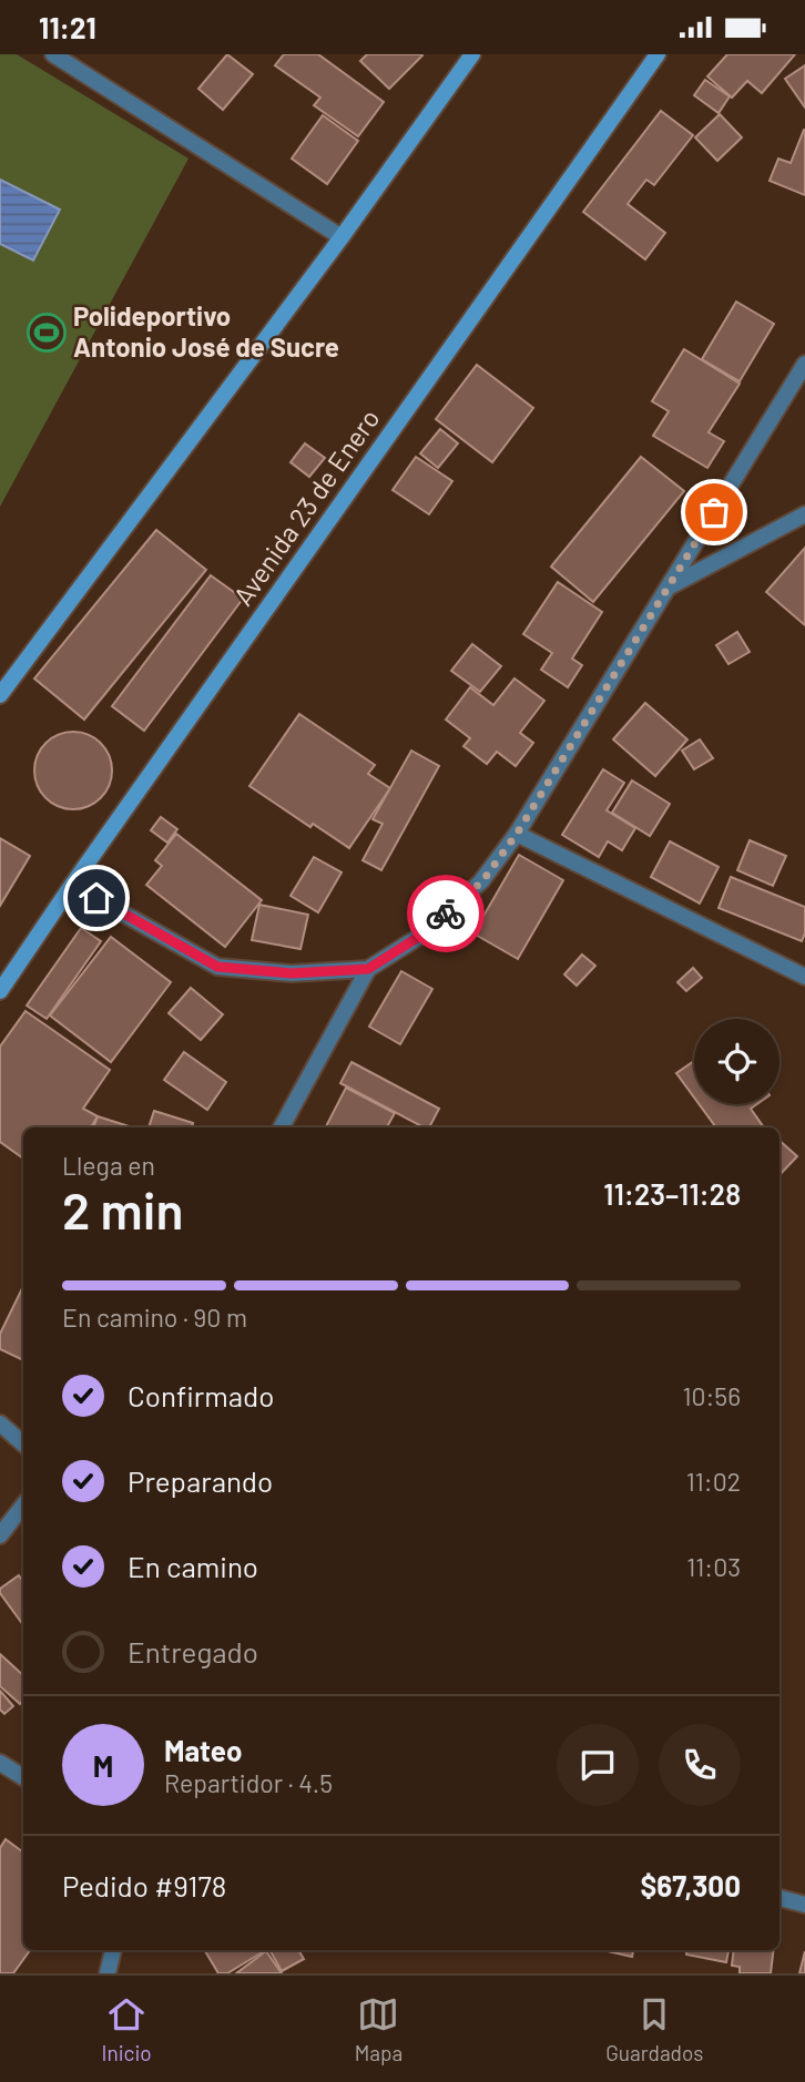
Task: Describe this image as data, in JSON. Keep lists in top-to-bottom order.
{
  "streets": {
    "main road": ["Avenida 23 de Enero"]
  },
  "places": {
    "sports": ["Polideportivo Antonio José de Sucre"]
  },
  "page": {
    "status": "11:21",
    "heading": ["2 min", "Llega en", "11:23–11:28"],
    "panel": [
      "Mateo",
      "Repartidor · 4.5",
      "Pedido #9178",
      "$67,300"
    ],
    "bar": "En camino · 90 m",
    "list": [
      ["Confirmado", "10:56"],
      ["Preparando", "11:02"],
      ["En camino", "11:03"],
      "Entregado"
    ],
    "round": "M",
    "tabs": ["Inicio", "Mapa", "Guardados"]
  }
}
